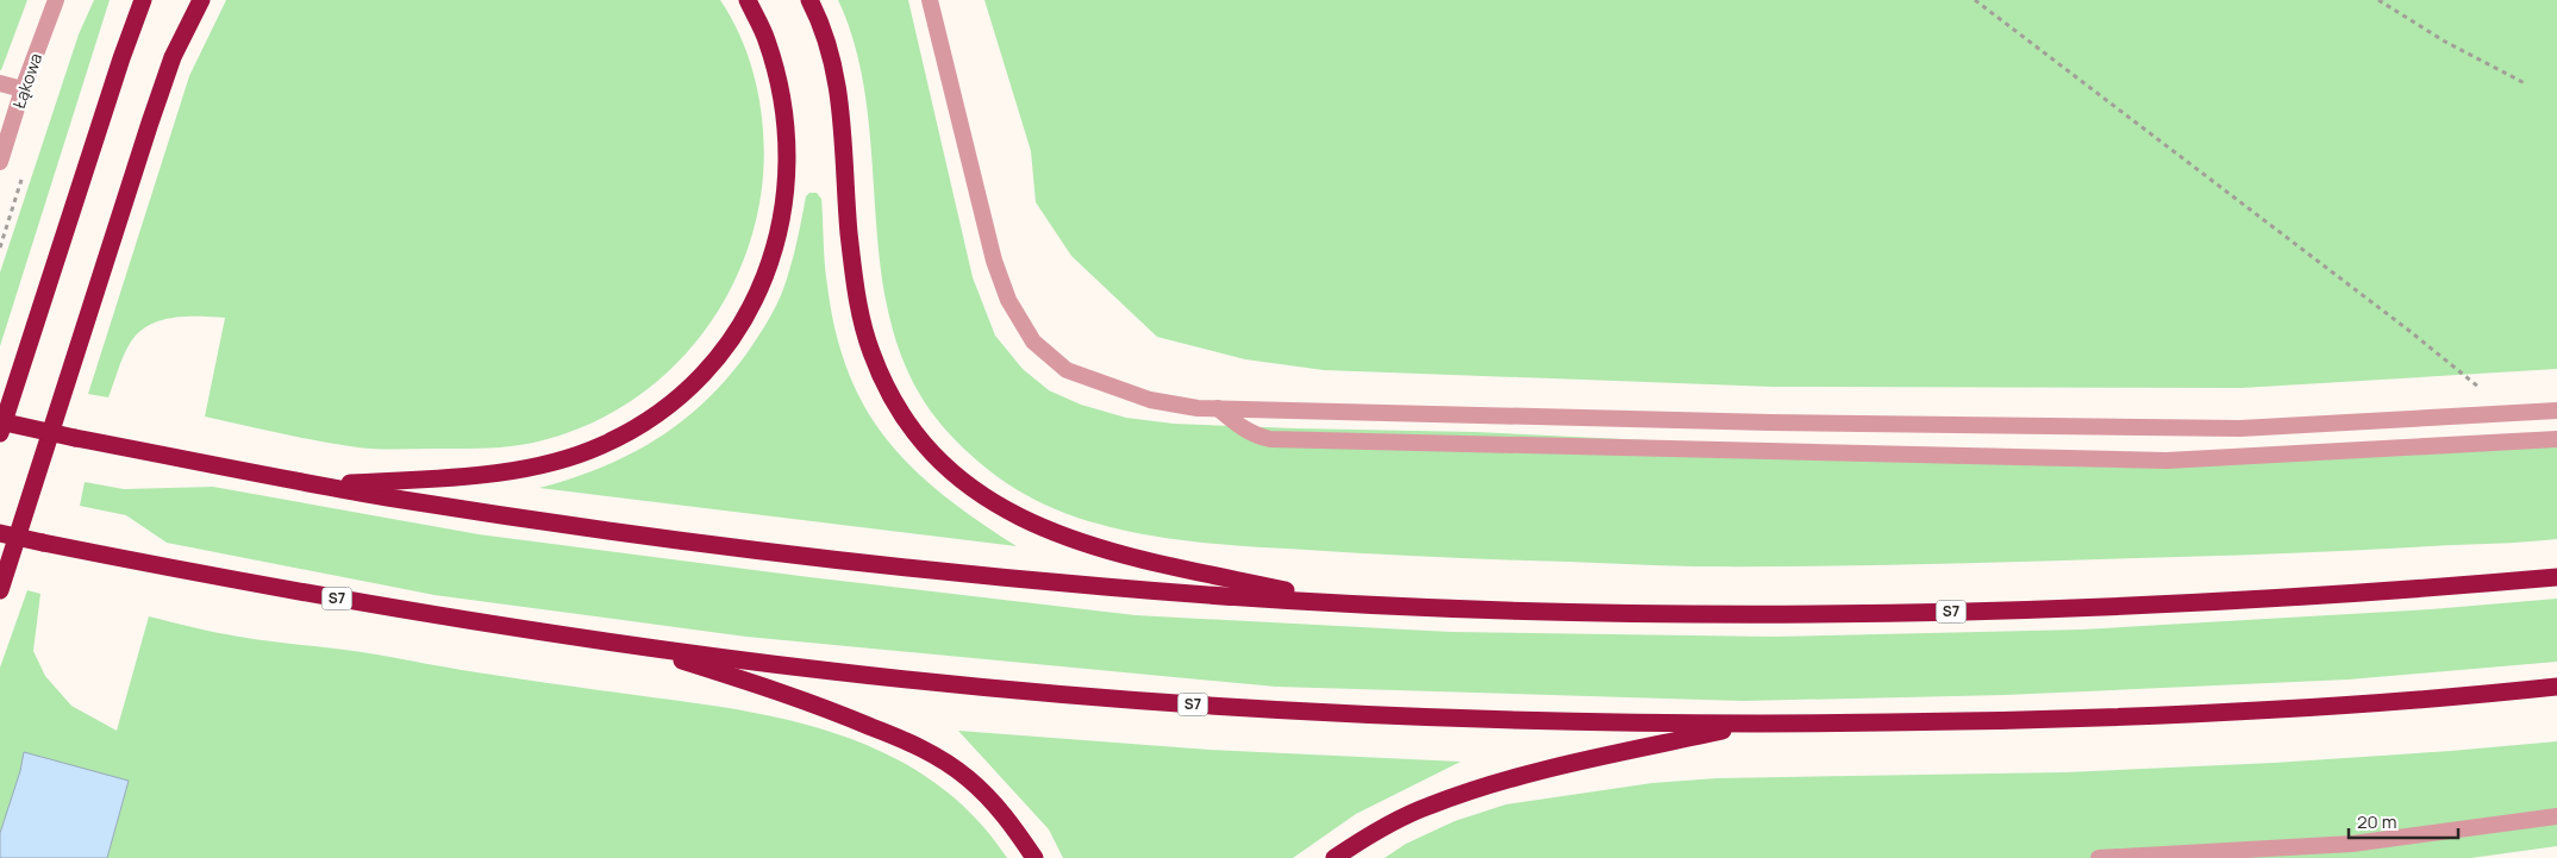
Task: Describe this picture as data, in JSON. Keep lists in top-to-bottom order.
{
  "streets": {
    "highway": ["S7"],
    "street": ["Łąkowa"]
  },
  "scale_bar": "20 m"
}
